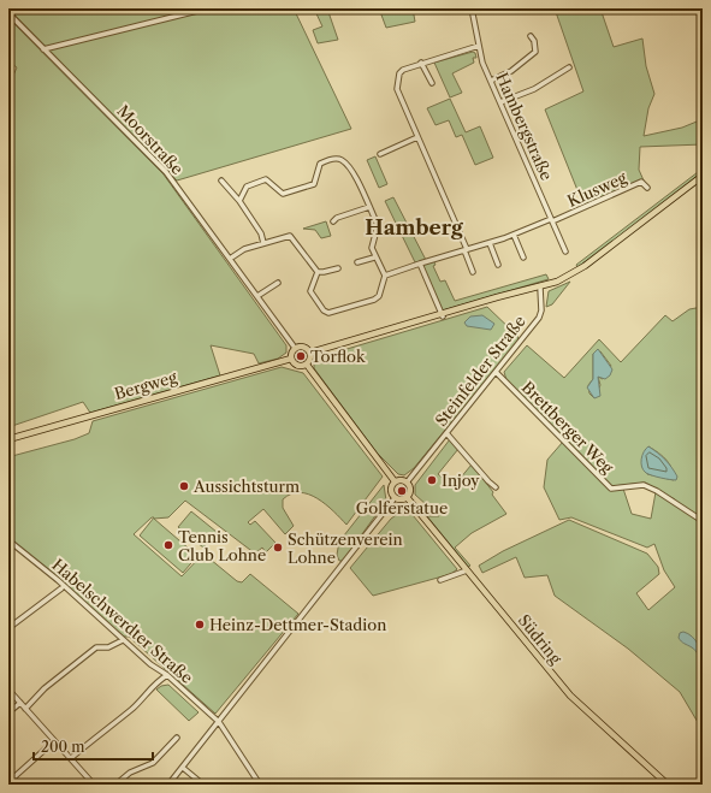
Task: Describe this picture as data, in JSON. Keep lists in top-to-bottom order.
{
  "streets": {
    "main road": ["Bergweg", "Südring"],
    "street": [
      "Hambergstraße",
      "Moorstraße",
      "Klusweg",
      "Steinfelder Straße",
      "Brettberger Weg",
      "Habelschwerdter Straße"
    ]
  },
  "crossings": [
    ["Hambergstraße", "Klusweg"],
    ["Moorstraße", "Bergweg"],
    ["Steinfelder Straße", "Brettberger Weg"],
    ["Steinfelder Straße", "Südring"]
  ],
  "districts": ["Hamberg"],
  "places": [
    "Torflok",
    "Injoy",
    "Aussichtsturm",
    "Golferstatue",
    "Tennis Club Lohne",
    "Schützenverein Lohne",
    "Heinz-Dettmer-Stadion"
  ],
  "scale_bar": "200 m"
}
